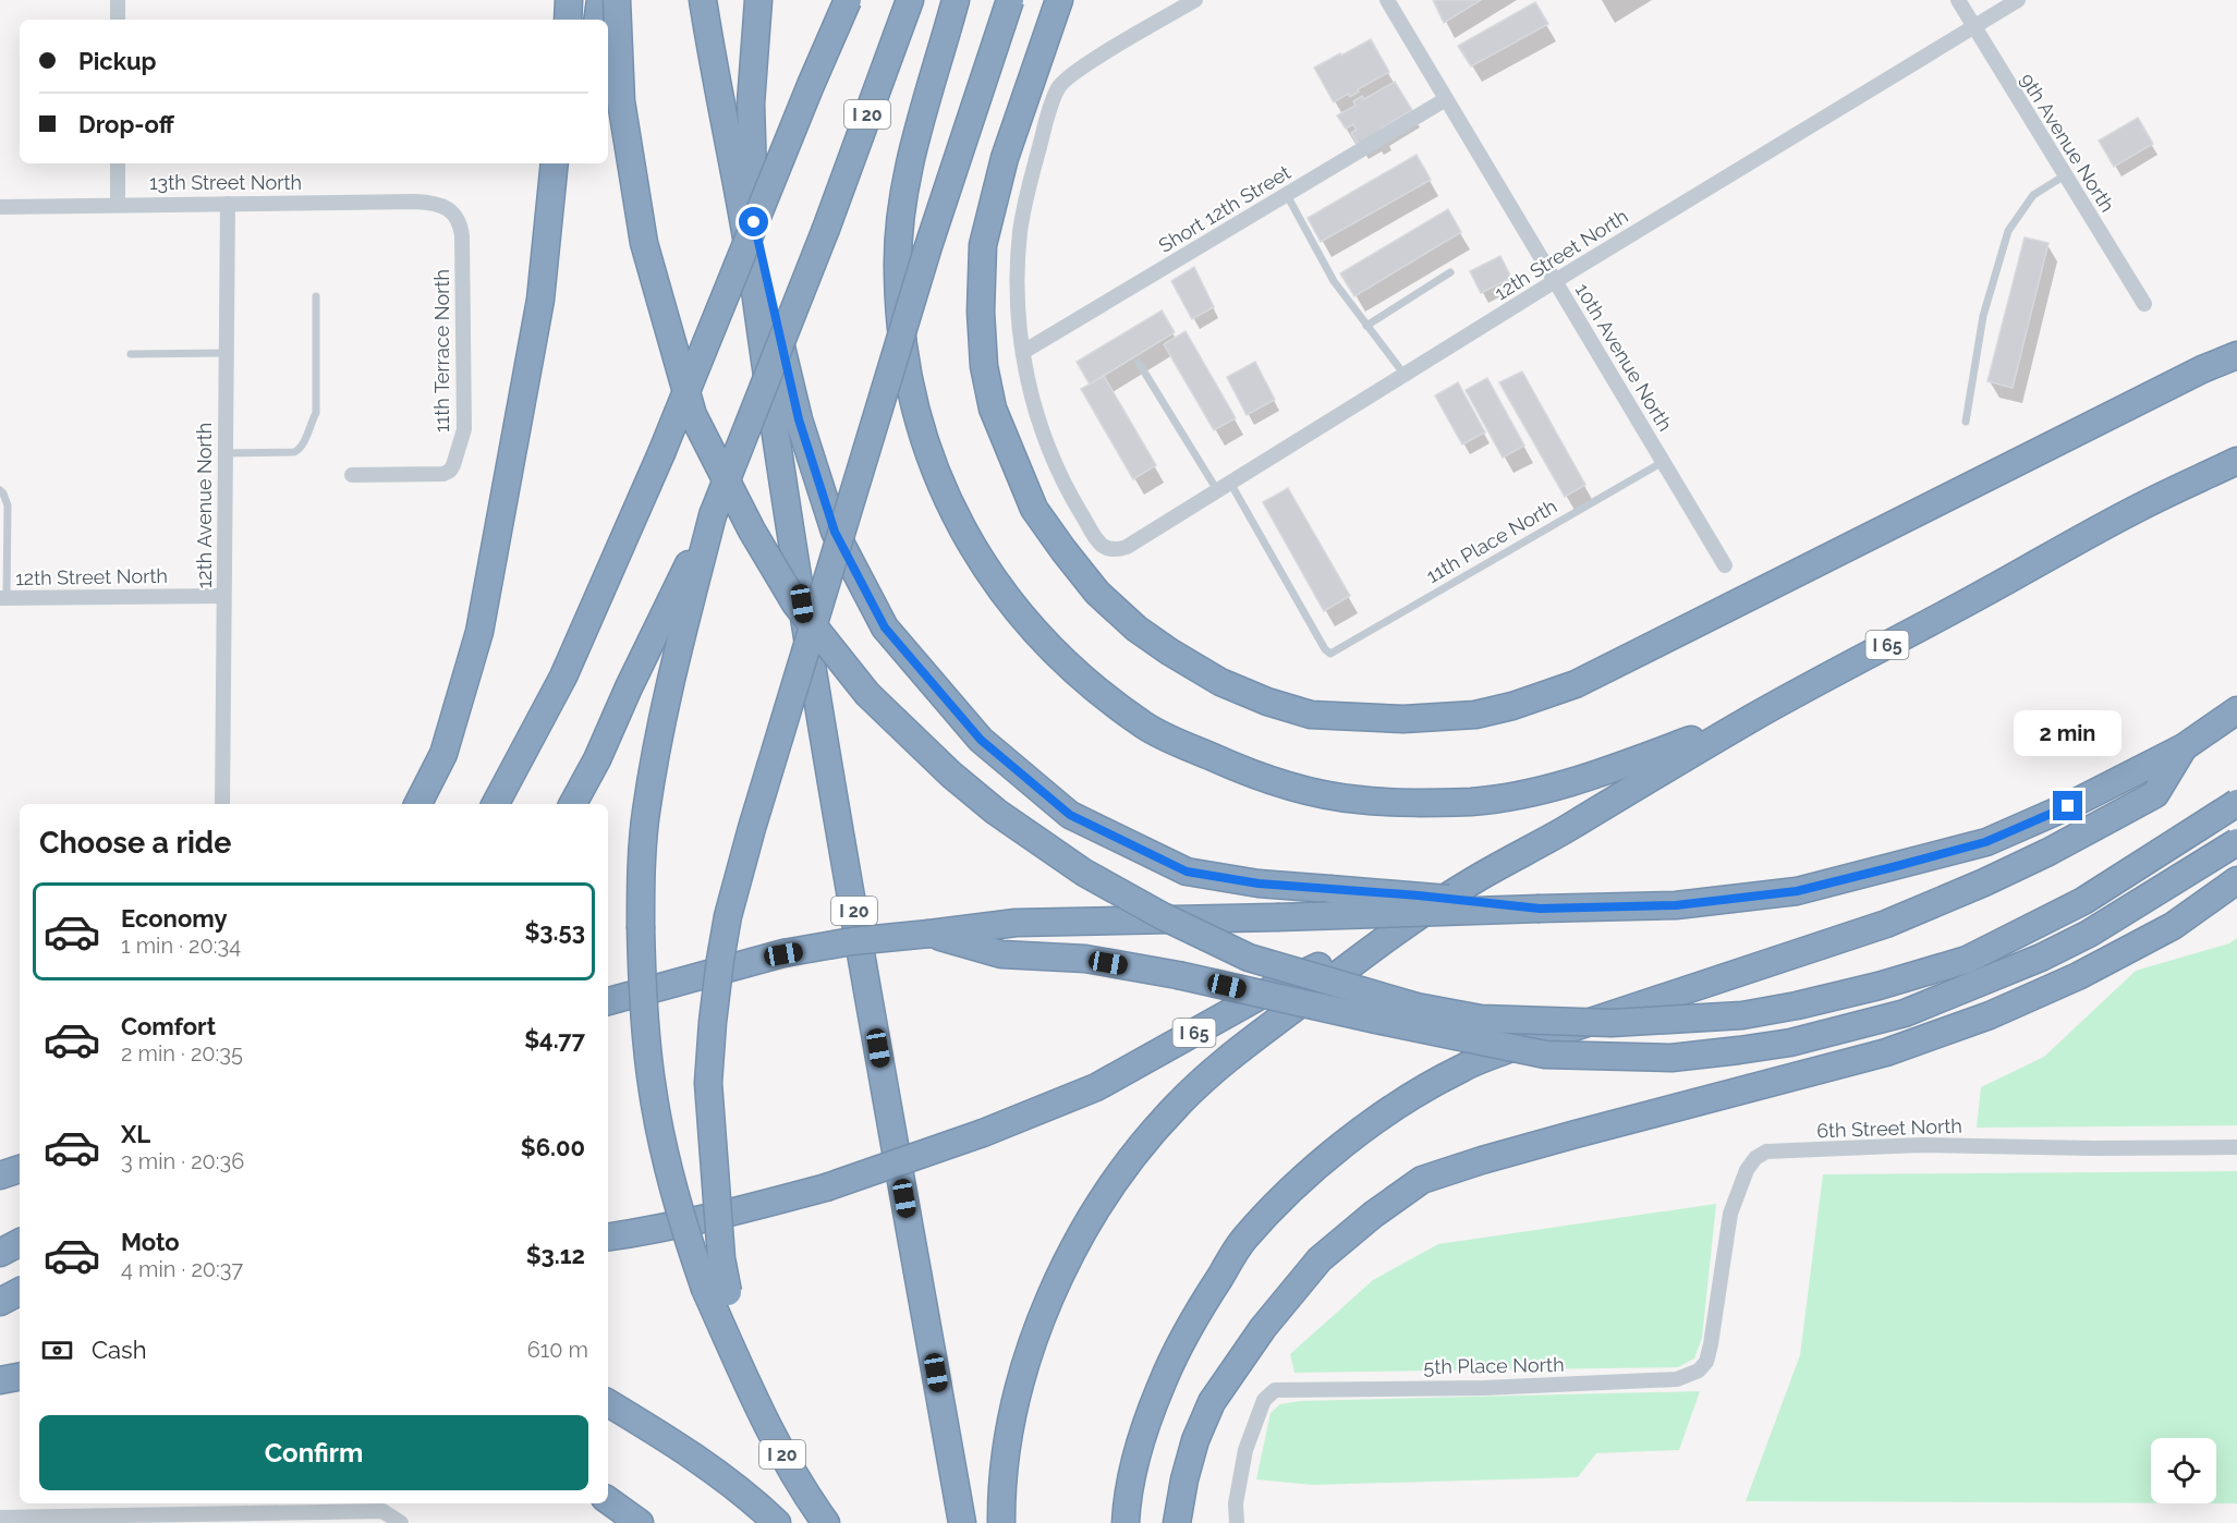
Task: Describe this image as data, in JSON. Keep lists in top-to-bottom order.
{
  "streets": {
    "highway": ["I 20", "I 65"],
    "street": [
      "9th Avenue North",
      "13th Street North",
      "Short 12th Street",
      "12th Street North",
      "11th Terrace North",
      "10th Avenue North",
      "12th Avenue North",
      "6th Street North",
      "5th Place North"
    ],
    "lane": ["11th Place North"]
  },
  "crossings": [
    ["9th Avenue North", "12th Street North"],
    ["13th Street North", "11th Terrace North"],
    ["13th Street North", "12th Avenue North"],
    ["Short 12th Street", "12th Street North"],
    ["Short 12th Street", "10th Avenue North"],
    ["12th Street North", "10th Avenue North"],
    ["12th Street North", "12th Avenue North"],
    ["12th Street North", "11th Place North"],
    ["10th Avenue North", "11th Place North"],
    ["6th Street North", "5th Place North"]
  ],
  "page": {
    "banner": ["Pickup", "Drop-off"],
    "bubble": "2 min",
    "heading": "Choose a ride",
    "list": [
      {
        "name": "Economy",
        "note": "1 min · 20:34",
        "value": "$3.53"
      },
      {
        "name": "Comfort",
        "note": "2 min · 20:35",
        "value": "$4.77"
      },
      {
        "name": "XL",
        "note": "3 min · 20:36",
        "value": "$6.00"
      },
      {
        "name": "Moto",
        "note": "4 min · 20:37",
        "value": "$3.12"
      }
    ],
    "pay": ["Cash", "610 m"],
    "buttons": "Confirm"
  }
}
